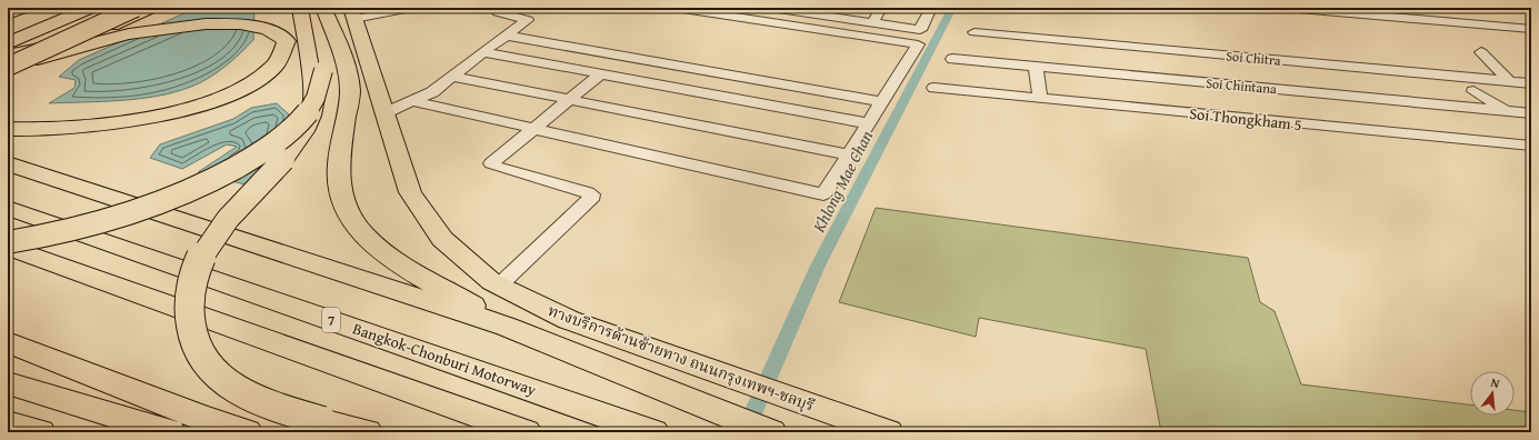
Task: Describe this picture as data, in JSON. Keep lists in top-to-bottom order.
{
  "streets": {
    "highway": ["7", "Bangkok-Chonburi Motorway"],
    "main road": ["ทางบริการด้านซ้ายทาง ถนนกรุงเทพฯ-ชลบุรี"],
    "street": ["Soi Chitra", "Soi Chintana", "Soi Thongkham 5"]
  },
  "water": ["Khlong Mae Chan"],
  "north": "top"
}
